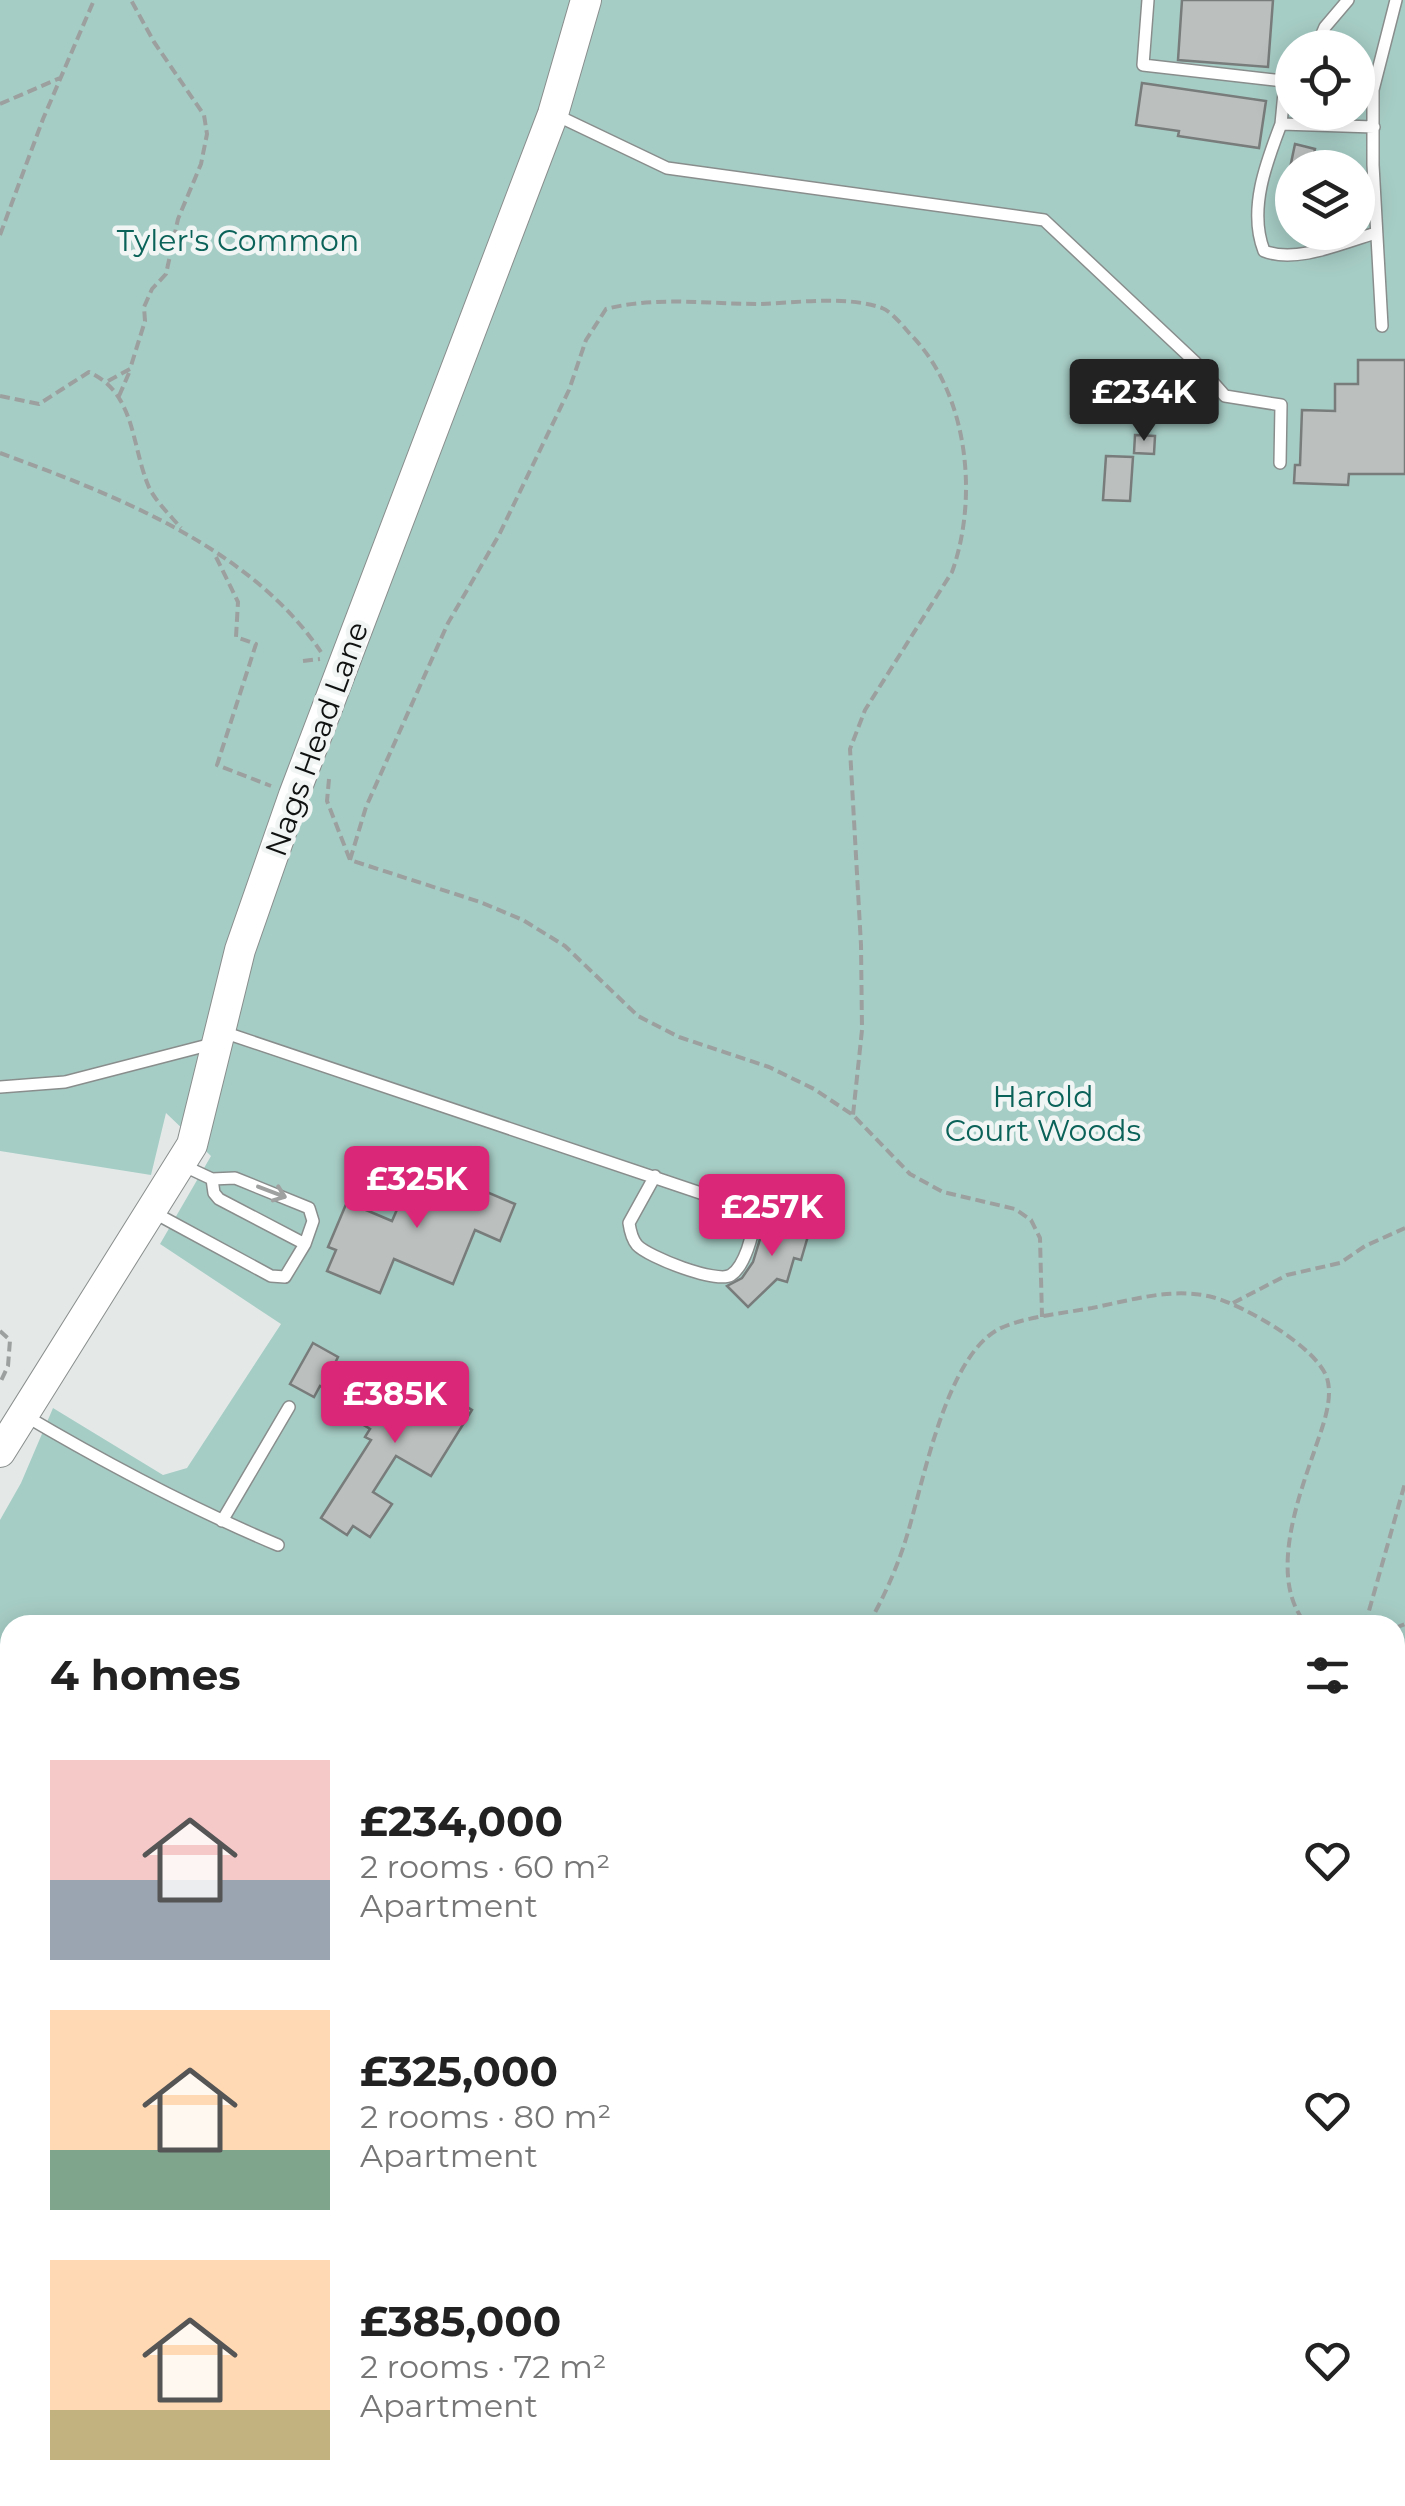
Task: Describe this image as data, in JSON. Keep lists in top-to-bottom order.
{
  "streets": {
    "street": ["Nags Head Lane"]
  },
  "parks": ["Tyler's Common", "Harold Court Woods"],
  "page": {
    "price": [
      "£234K",
      "£325K",
      "£257K",
      "£385K"
    ],
    "heading": "4 homes",
    "list": [
      {
        "name": "£234,000",
        "note": "2 rooms · 60 m² · Apartment"
      },
      {
        "name": "£325,000",
        "note": "2 rooms · 80 m² · Apartment"
      },
      {
        "name": "£385,000",
        "note": "2 rooms · 72 m² · Apartment"
      }
    ]
  }
}
